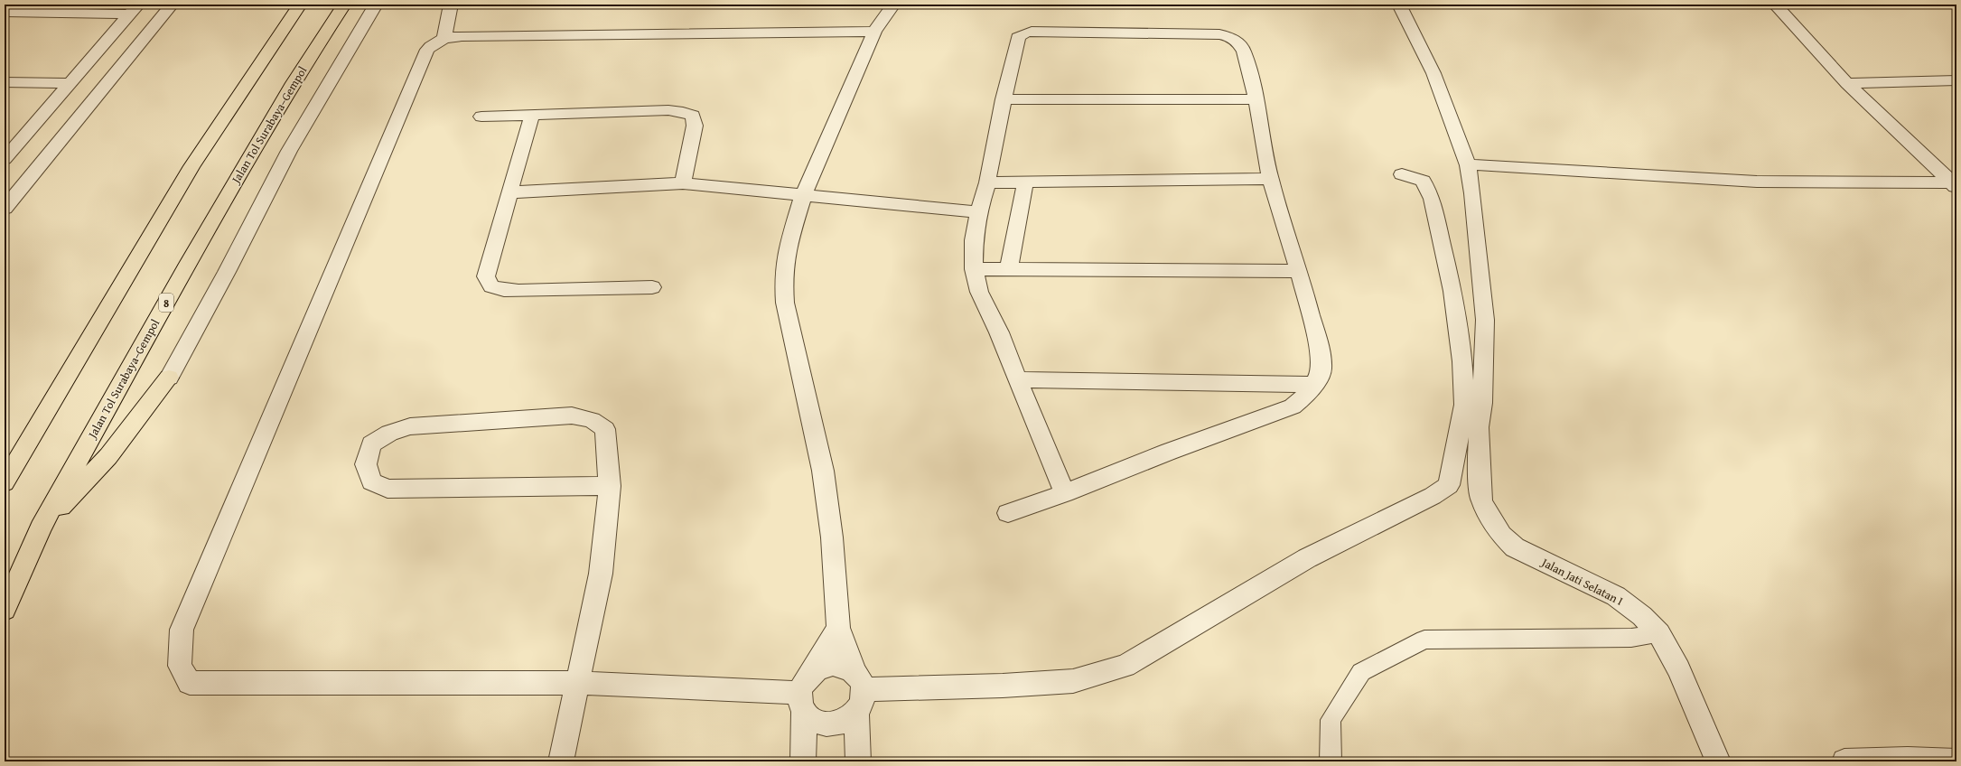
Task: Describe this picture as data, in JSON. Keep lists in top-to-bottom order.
{
  "streets": {
    "highway": ["Jalan Tol Surabaya–Gempol", "8"],
    "street": ["Jalan Jati Selatan I"]
  }
}
